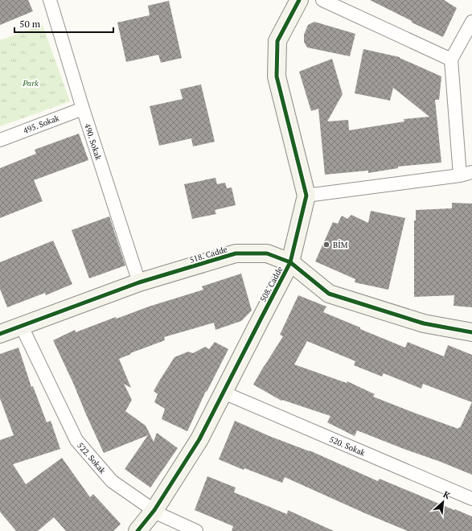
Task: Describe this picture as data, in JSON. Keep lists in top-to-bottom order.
{
  "streets": {
    "street": [
      "495. Sokak",
      "490. Sokak",
      "518. Cadde",
      "508. Cadde",
      "520. Sokak",
      "522. Sokak"
    ]
  },
  "crossings": [
    ["495. Sokak", "490. Sokak"],
    ["490. Sokak", "518. Cadde"],
    ["518. Cadde", "508. Cadde"],
    ["518. Cadde", "522. Sokak"],
    ["508. Cadde", "520. Sokak"],
    ["508. Cadde", "522. Sokak"]
  ],
  "parks": ["Park"],
  "places": ["BİM"],
  "scale_bar": "50 m",
  "north": "top right"
}
